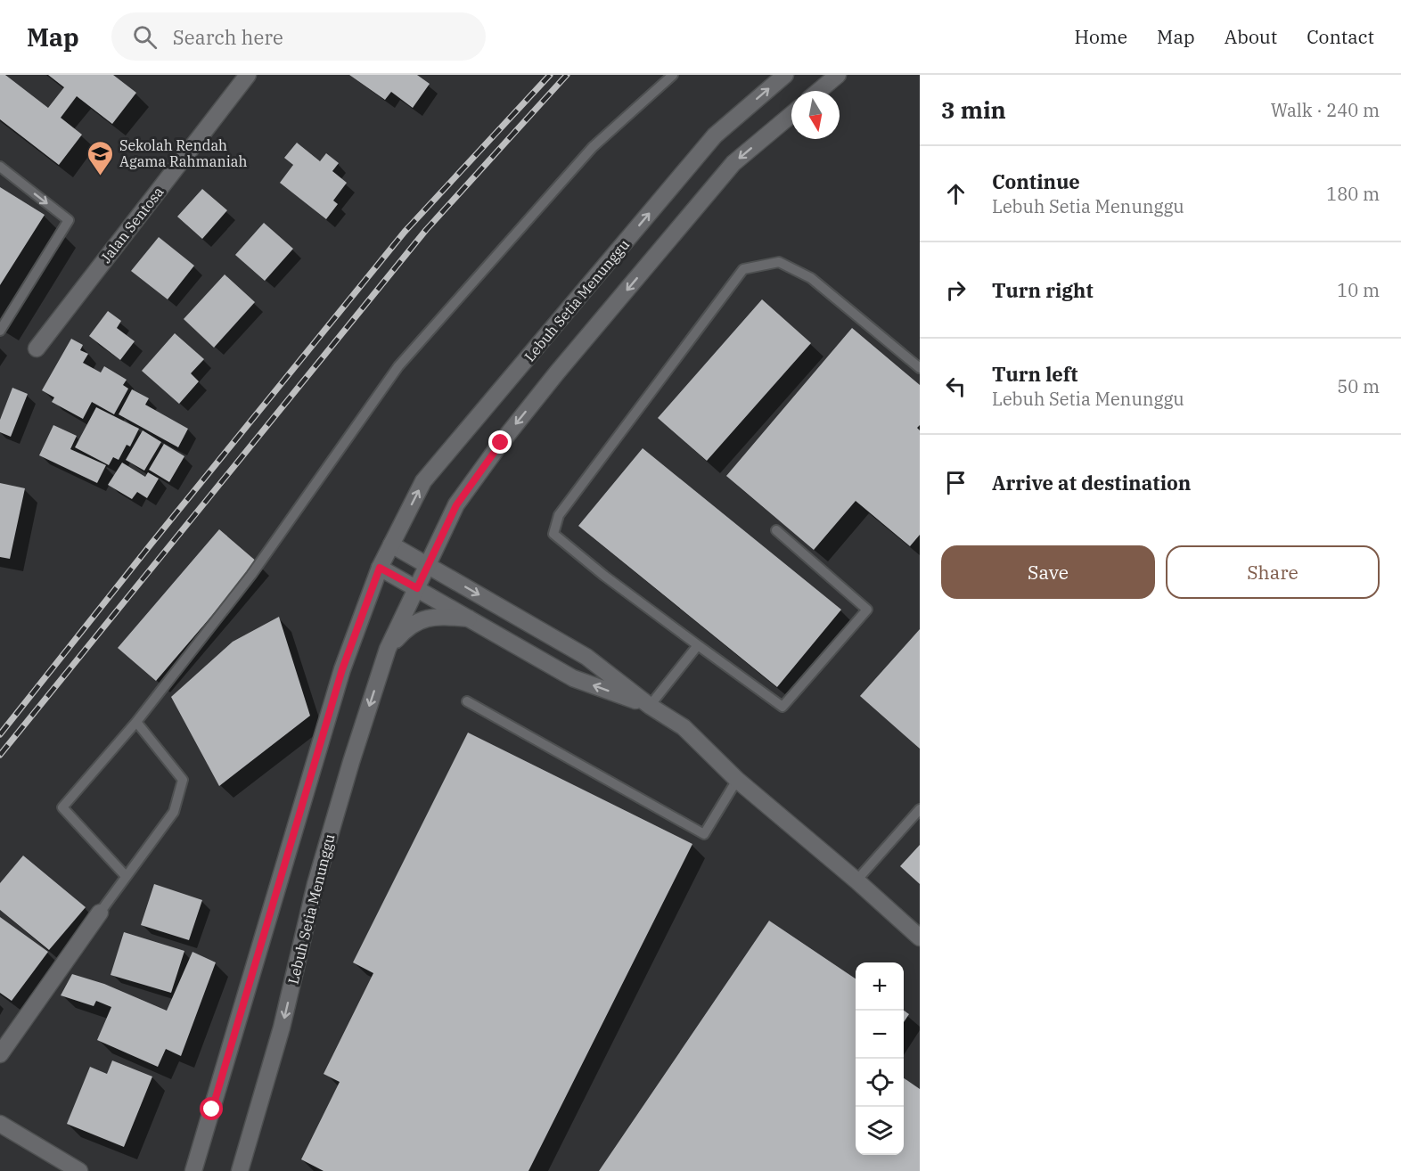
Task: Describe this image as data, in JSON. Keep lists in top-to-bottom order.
{
  "streets": {
    "street": ["Jalan Sentosa", "Lebuh Setia Menunggu"]
  },
  "places": {
    "school or university": ["Sekolah Rendah Agama Rahmaniah"]
  },
  "north": "bottom",
  "page": {
    "header": "Map",
    "search": "Search here",
    "nav": [
      "Home",
      "Map",
      "About",
      "Contact"
    ],
    "heading": ["3 min", "Walk · 240 m"],
    "list": [
      ["Continue", "Lebuh Setia Menunggu", "180 m"],
      ["Turn right", "10 m"],
      ["Turn left", "Lebuh Setia Menunggu", "50 m"],
      "Arrive at destination"
    ],
    "buttons": ["Save", "Share"],
    "map_buttons": ["+", "−"]
  }
}
